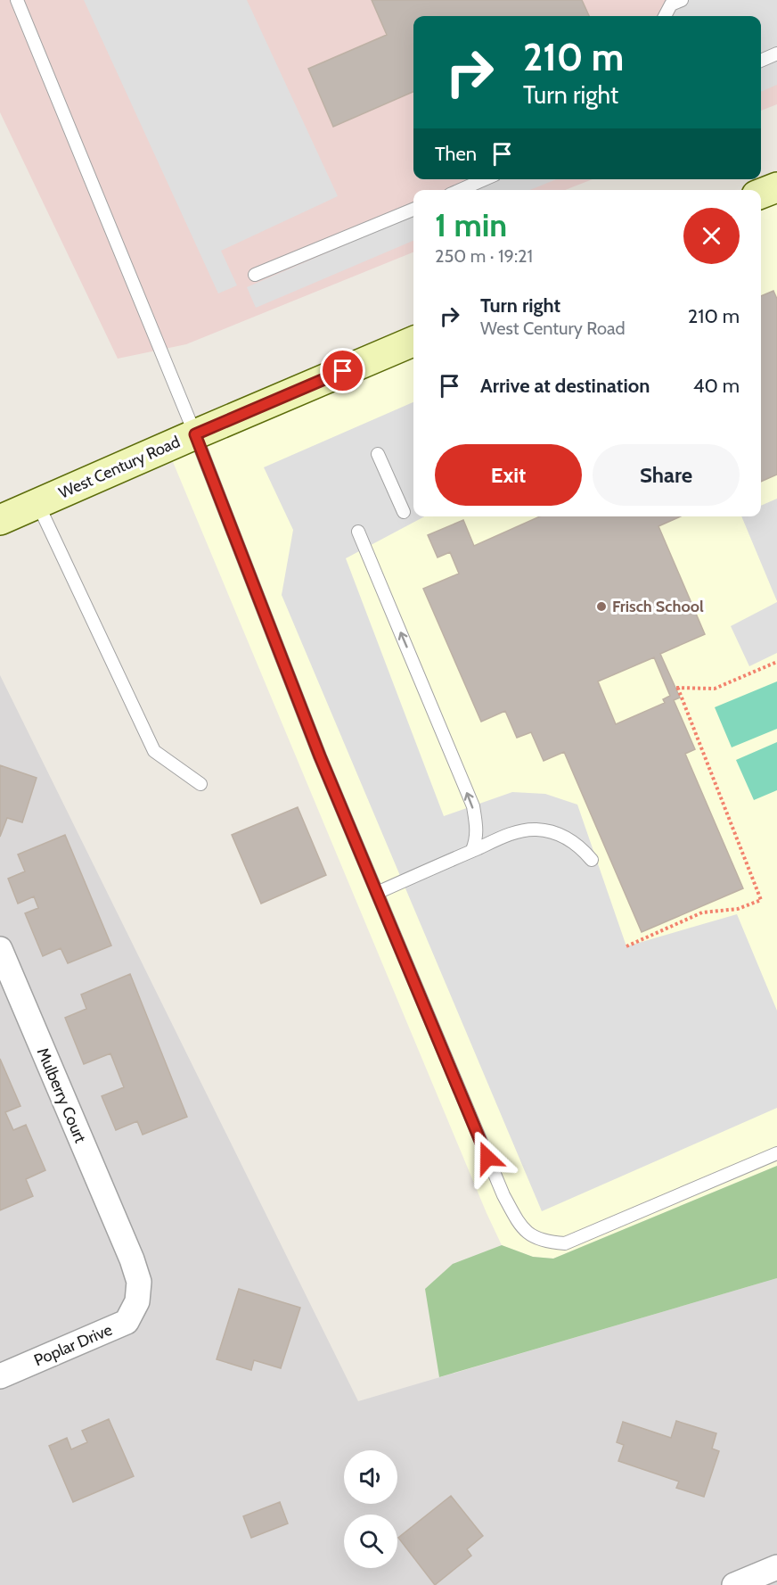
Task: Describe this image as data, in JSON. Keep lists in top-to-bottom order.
{
  "streets": {
    "main road": ["West Century Road"],
    "street": ["Mulberry Court", "Poplar Drive"]
  },
  "crossings": [
    ["Mulberry Court", "Poplar Drive"]
  ],
  "places": ["Frisch School"],
  "page": {
    "turn": ["210 m", "Turn right"],
    "then": "Then",
    "heading": ["1 min", "250 m · 19:21"],
    "list": [
      {
        "name": "Turn right",
        "note": "West Century Road",
        "value": "210 m"
      },
      {
        "name": "Arrive at destination",
        "value": "40 m"
      }
    ],
    "buttons": ["Exit", "Share"]
  }
}
